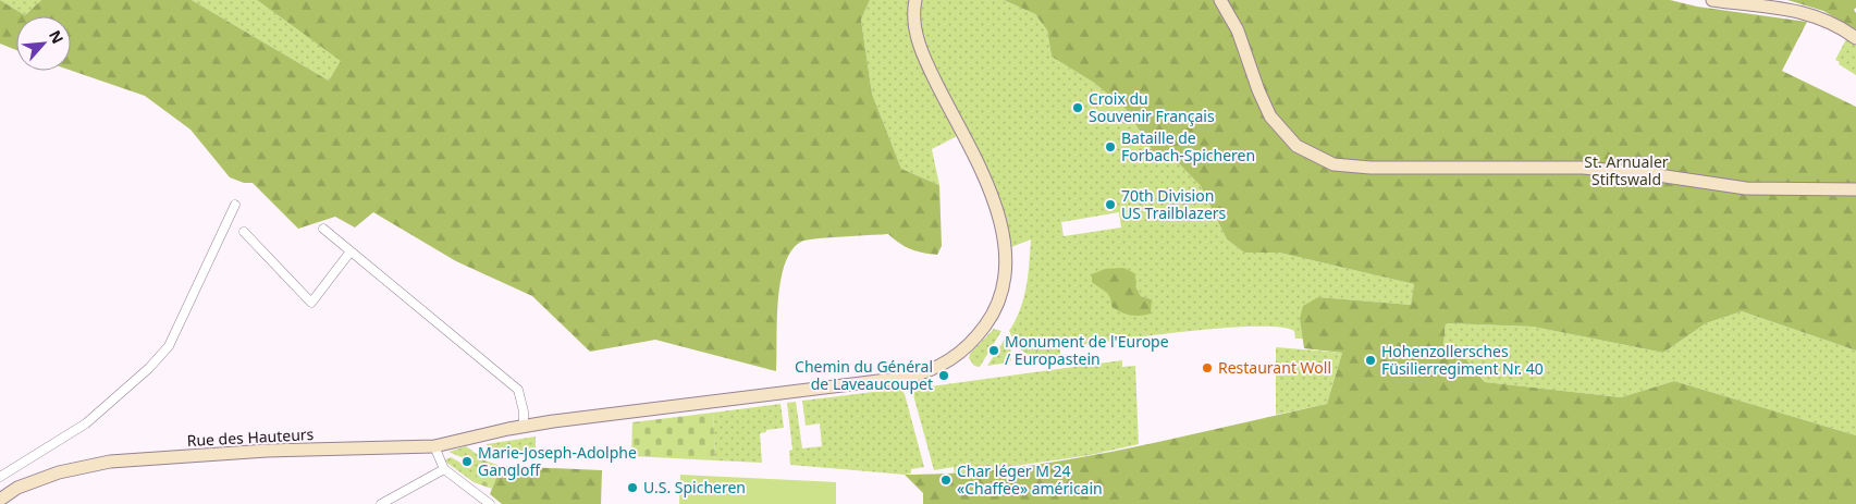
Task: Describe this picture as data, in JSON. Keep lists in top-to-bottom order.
{
  "streets": {
    "street": ["Rue des Hauteurs"]
  },
  "parks": ["St. Arnualer Stiftswald"],
  "places": [
    "Croix du Souvenir Français",
    "Bataille de Forbach-Spicheren",
    "70th Division US Trailblazers",
    "Monument de l'Europe / Europastein",
    "Hohenzollersches Füsilierregiment Nr. 40",
    "Restaurant Woll",
    "Chemin du Général de Laveaucoupet",
    "Marie-Joseph-Adolphe Gangloff",
    "Char léger M 24 «Chaffee» américain",
    "U.S. Spicheren"
  ],
  "north": "top right"
}
